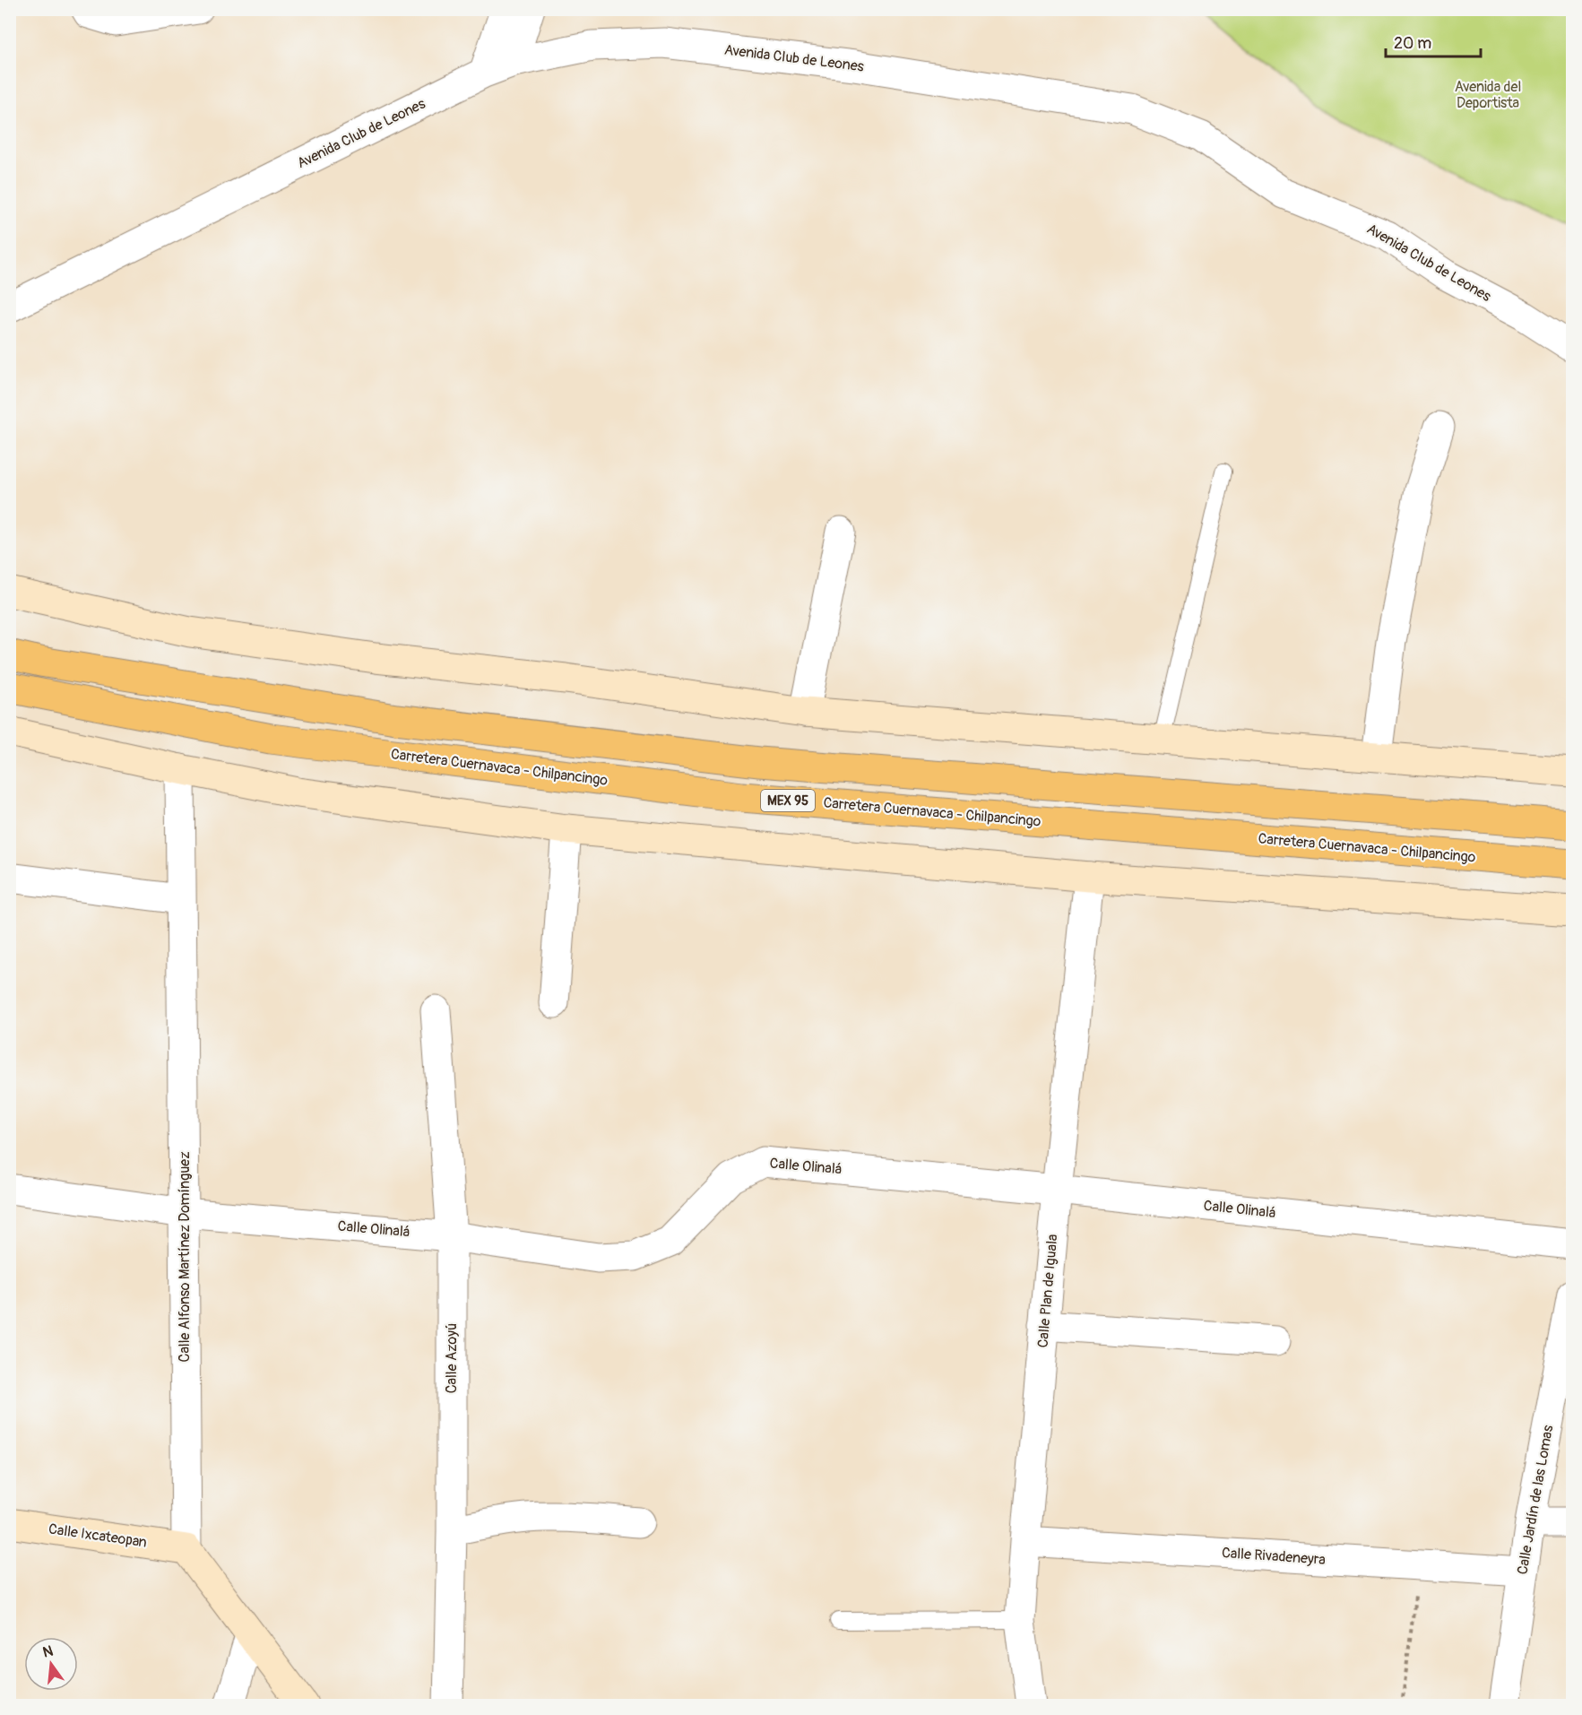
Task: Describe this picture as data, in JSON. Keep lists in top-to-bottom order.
{
  "streets": {
    "main road": ["Carretera Cuernavaca - Chilpancingo", "MEX 95"],
    "street": [
      "Avenida Club de Leones",
      "Calle Olinalá",
      "Calle Alfonso Martínez Domínguez",
      "Calle Plan de Iguala",
      "Calle Azoyú",
      "Calle Jardín de las Lomas",
      "Calle Ixcateopan",
      "Calle Rivadeneyra"
    ]
  },
  "crossings": [
    ["Calle Olinalá", "Calle Alfonso Martínez Domínguez"],
    ["Calle Olinalá", "Calle Plan de Iguala"],
    ["Calle Olinalá", "Calle Azoyú"],
    ["Calle Alfonso Martínez Domínguez", "Calle Ixcateopan"],
    ["Calle Plan de Iguala", "Calle Rivadeneyra"],
    ["Calle Jardín de las Lomas", "Calle Rivadeneyra"]
  ],
  "parks": ["Avenida del Deportista"],
  "scale_bar": "20 m",
  "north": "top"
}
